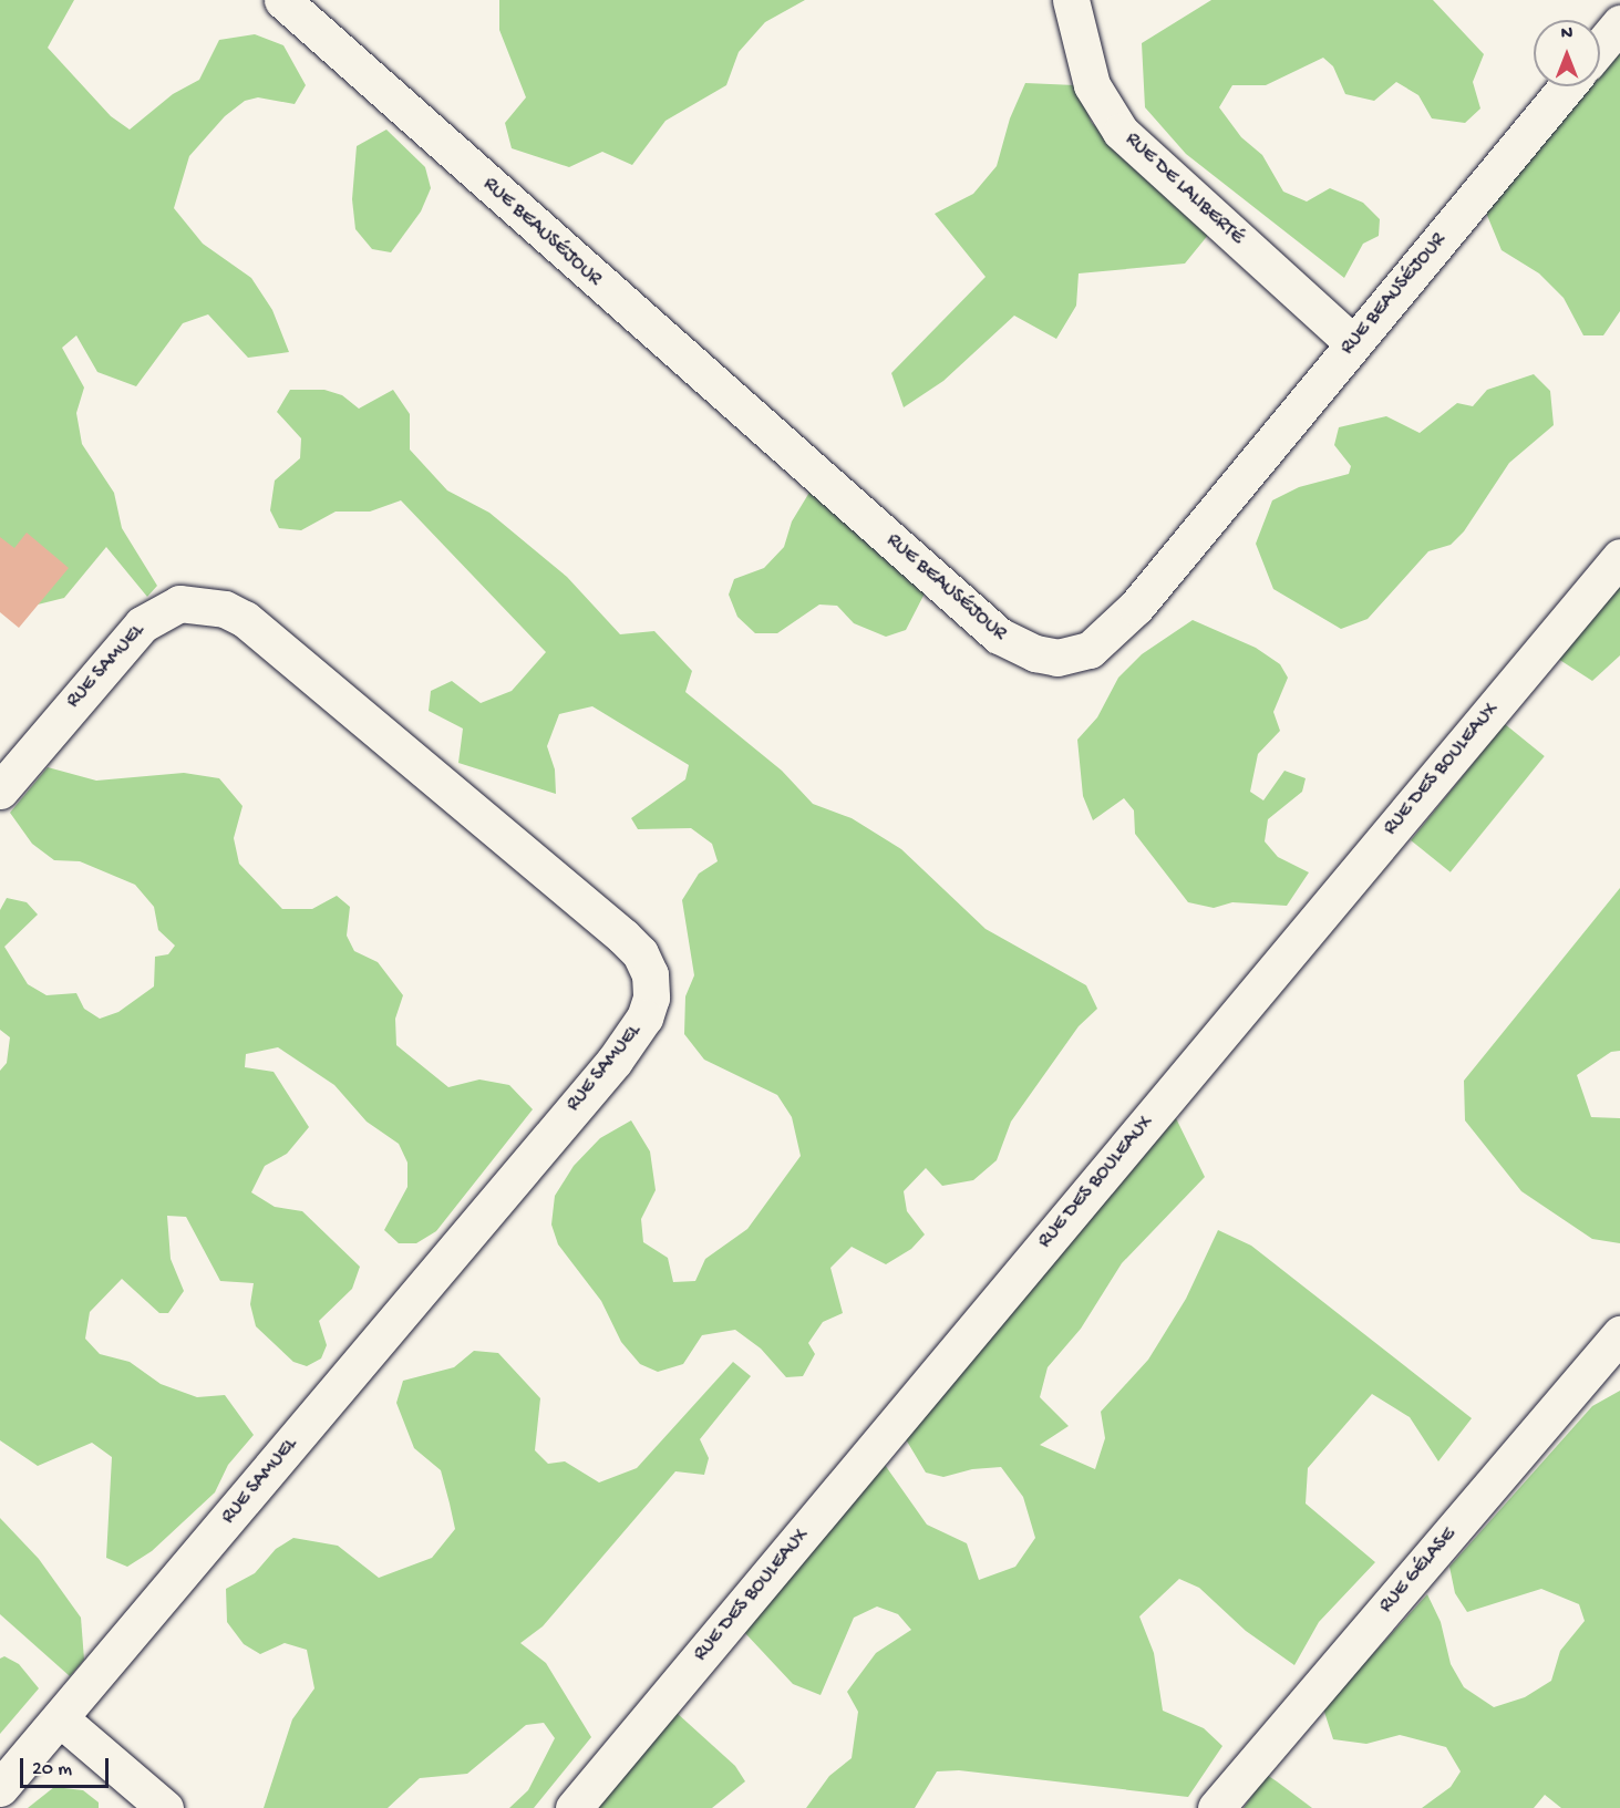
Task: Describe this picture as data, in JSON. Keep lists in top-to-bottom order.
{
  "streets": {
    "street": [
      "RUE DE LALIBERTÉ",
      "RUE BEAUSÉJOUR",
      "RUE SAMUEL",
      "RUE DES BOULEAUX",
      "RUE GÉLASE"
    ]
  },
  "crossings": [
    ["RUE DE LALIBERTÉ", "RUE BEAUSÉJOUR"]
  ],
  "scale_bar": "20 m",
  "north": "top"
}
